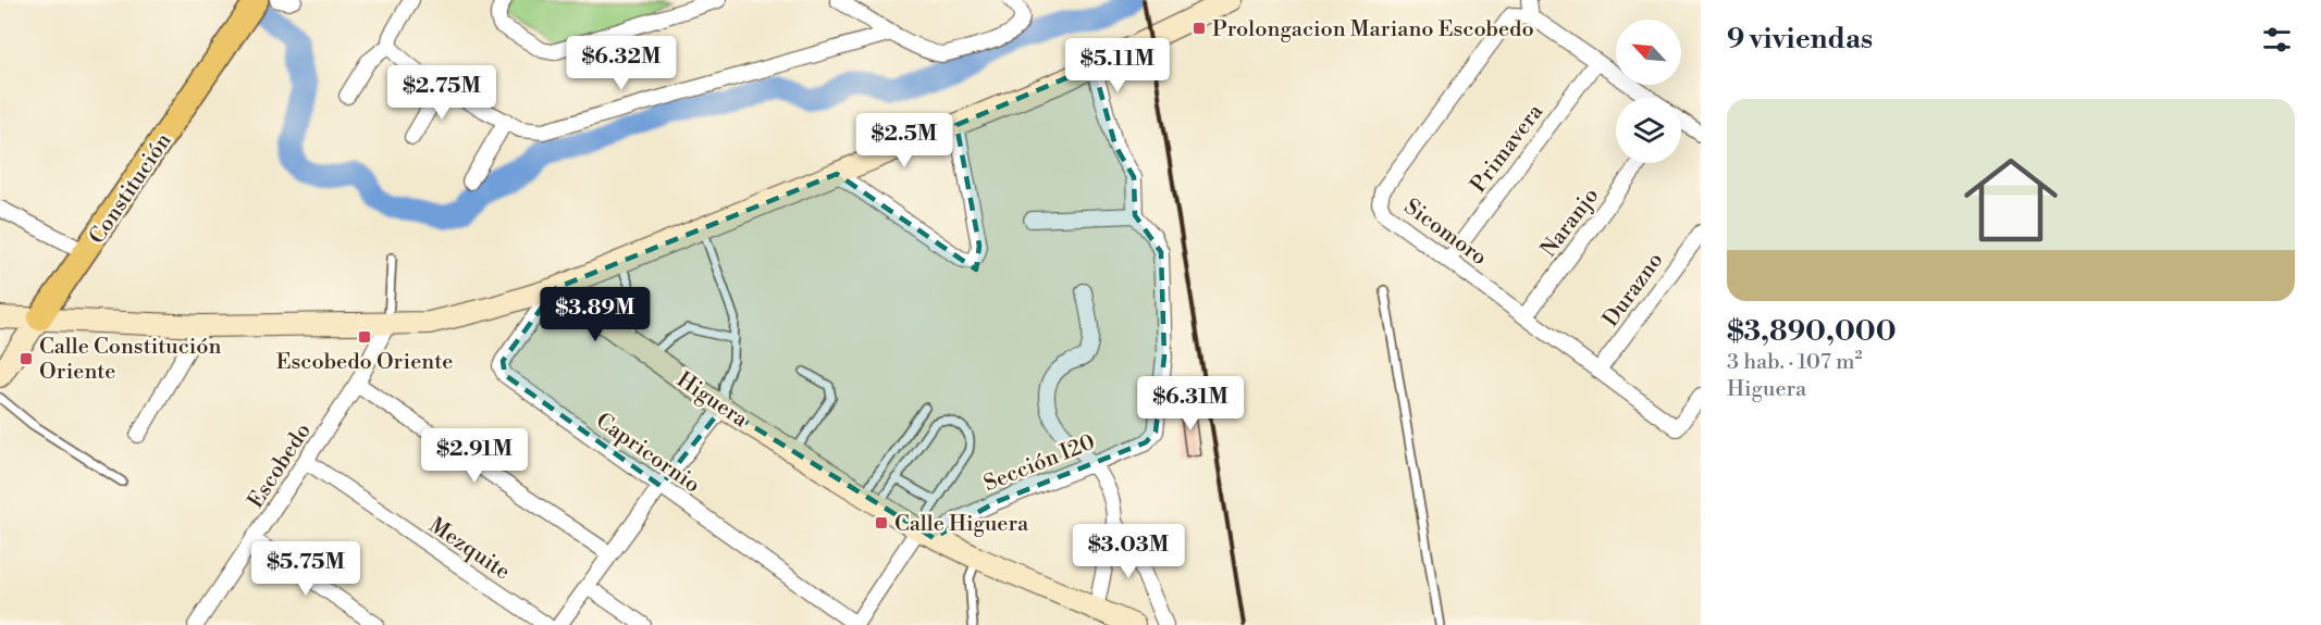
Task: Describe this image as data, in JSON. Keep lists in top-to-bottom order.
{
  "streets": {
    "main road": ["Constitución", "Higuera"],
    "street": [
      "Primavera",
      "Naranjo",
      "Sicomoro",
      "Durazno",
      "Capricornio",
      "Sección I20",
      "Escobedo",
      "Mezquite"
    ]
  },
  "crossings": [
    ["Primavera", "Sicomoro"],
    ["Naranjo", "Sicomoro"],
    ["Sicomoro", "Durazno"],
    ["Higuera", "Capricornio"],
    ["Higuera", "Sección I20"],
    ["Escobedo", "Mezquite"]
  ],
  "places": {
    "transit": [
      "Prolongacion Mariano Escobedo",
      "Escobedo Oriente",
      "Calle Constitución Oriente",
      "Calle Higuera"
    ]
  },
  "north": "top left",
  "page": {
    "heading": "9 viviendas",
    "price": [
      "$6.32M",
      "$5.11M",
      "$2.75M",
      "$2.5M",
      "$3.89M",
      "$6.31M",
      "$2.91M",
      "$3.03M",
      "$5.75M"
    ],
    "list": [
      {
        "name": "$3,890,000",
        "note": "3 hab. · 107 m² · Higuera"
      }
    ]
  }
}
